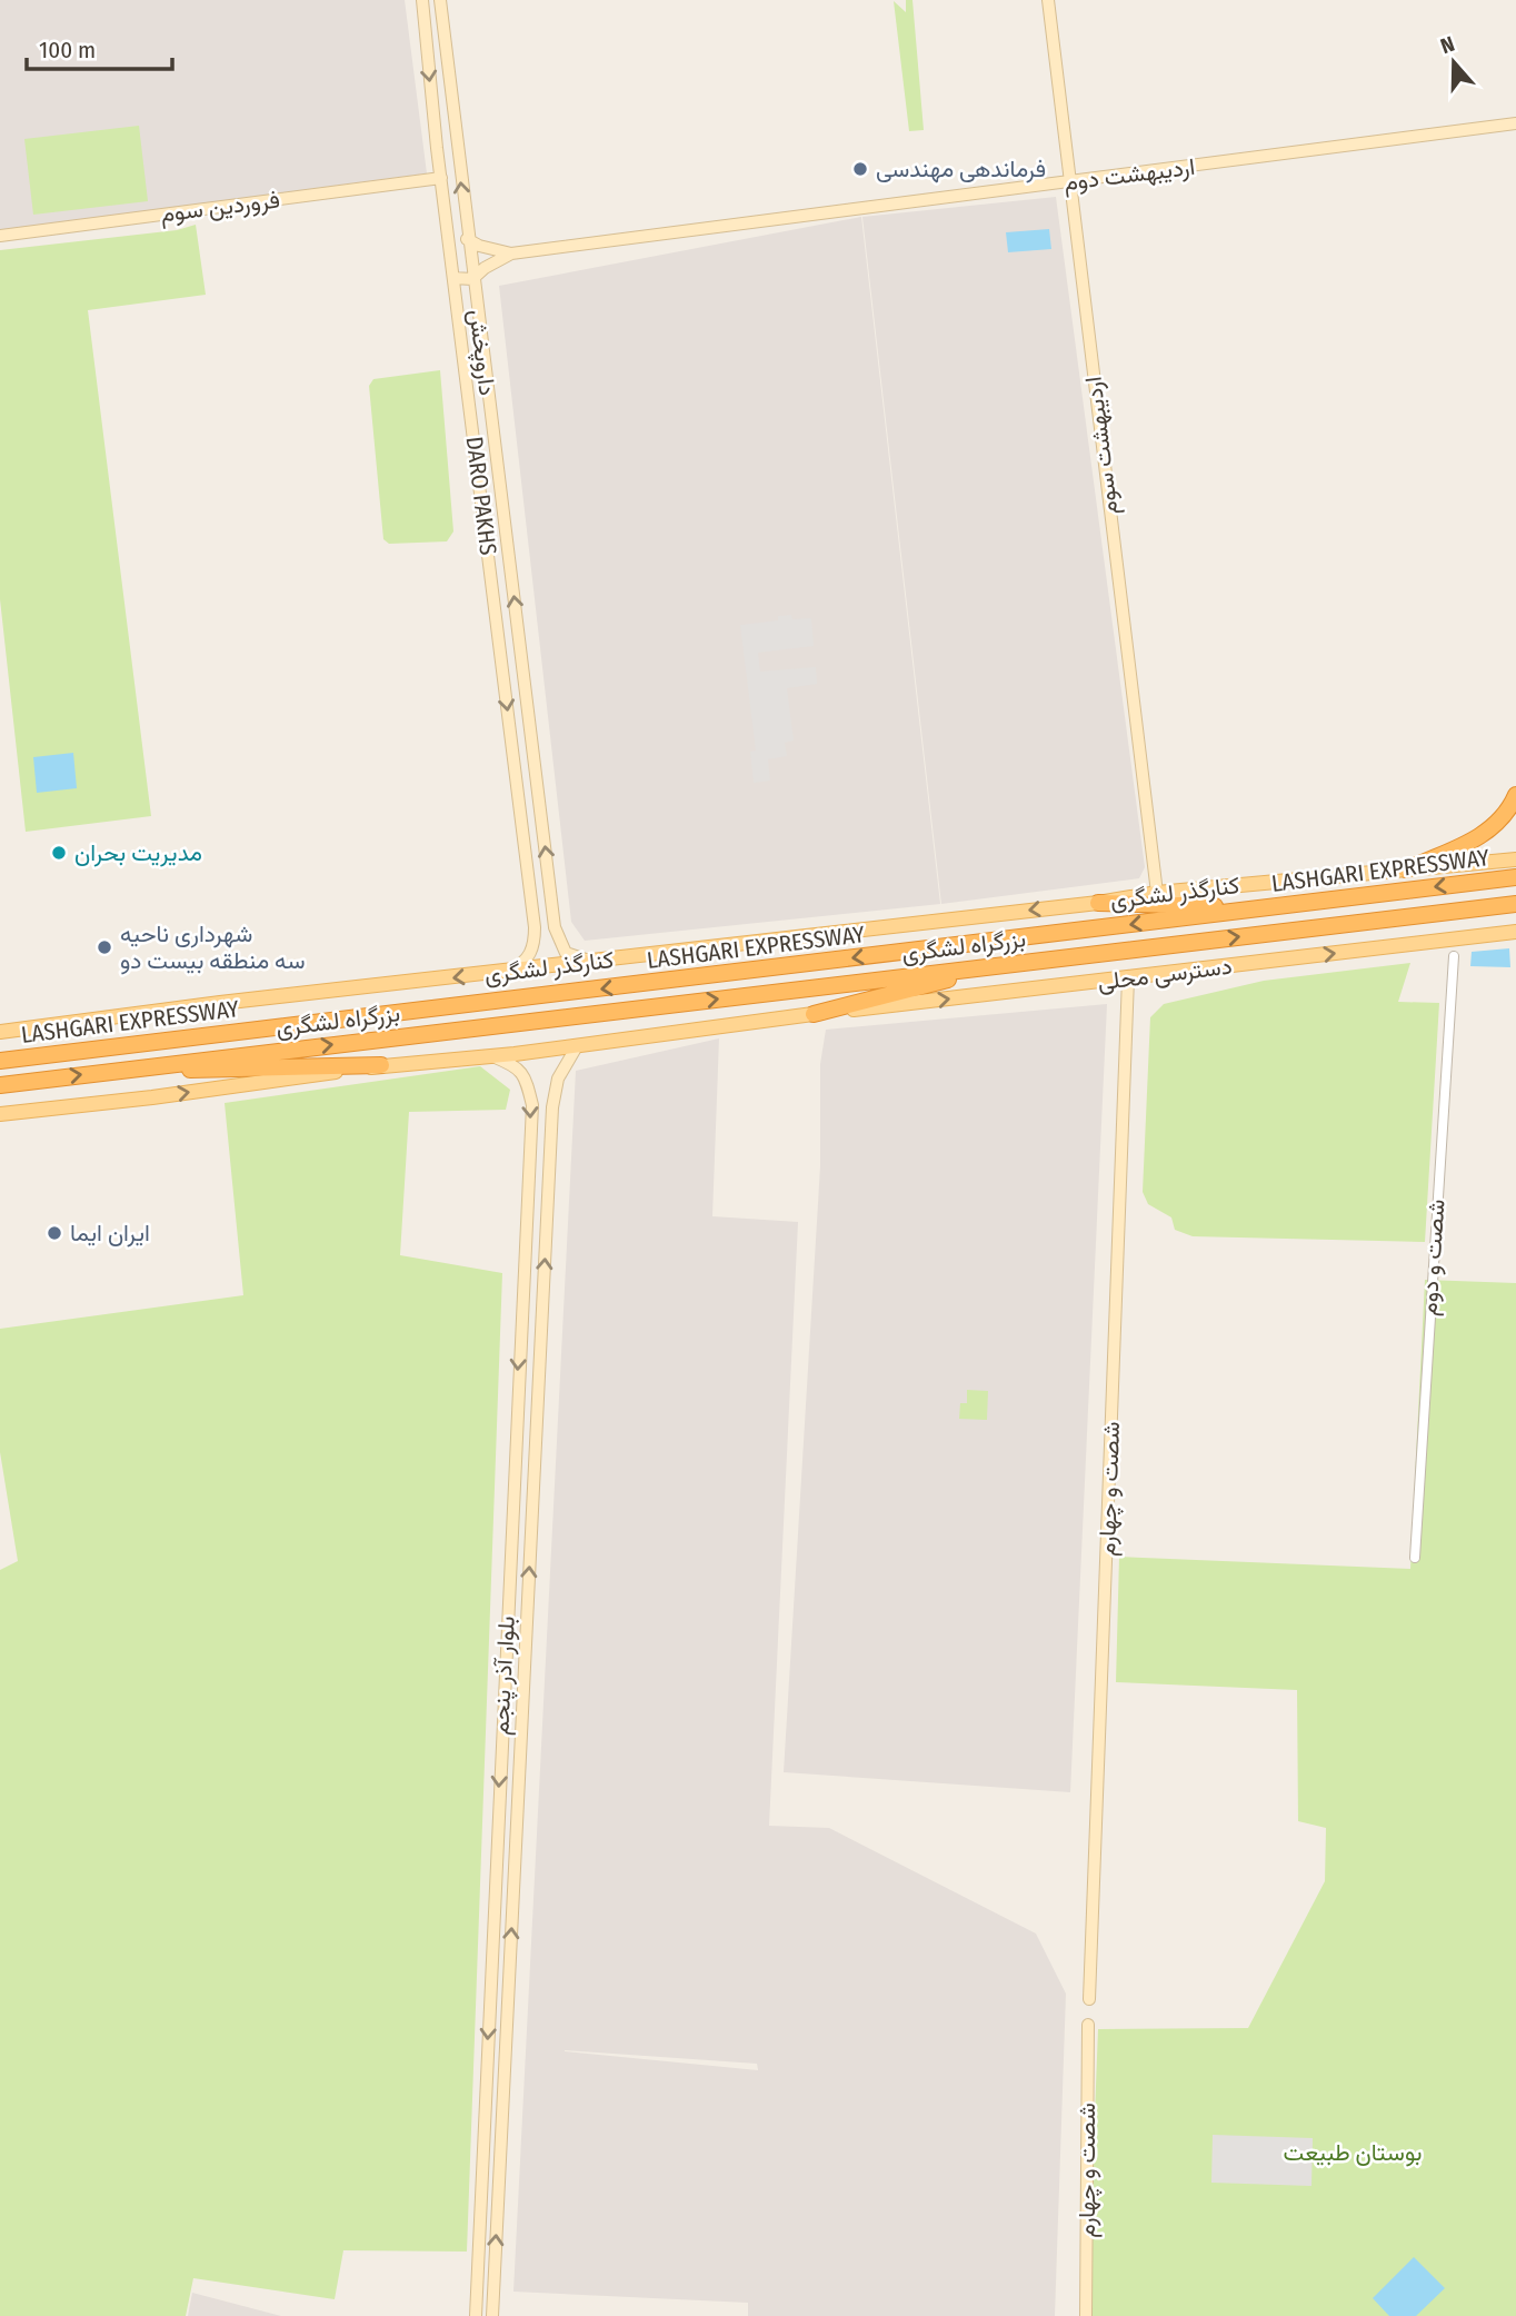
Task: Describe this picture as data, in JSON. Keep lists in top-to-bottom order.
{
  "streets": {
    "highway": ["LASHGARI EXPRESSWAY", "بزرگراه لشگری"],
    "main road": ["کنارگذر لشگری", "دسترسی محلی"],
    "street": [
      "اردیبهشت دوم",
      "فروردین سوم",
      "داروپخش",
      "اردیبهشت سوم",
      "DARO PAKHS",
      "شصت و دوم",
      "شصت و چهارم",
      "بلوار آذر پنجم"
    ]
  },
  "crossings": [
    ["اردیبهشت دوم", "داروپخش"],
    ["اردیبهشت دوم", "اردیبهشت سوم"],
    ["فروردین سوم", "DARO PAKHS"],
    ["داروپخش", "کنارگذر لشگری"],
    ["اردیبهشت سوم", "کنارگذر لشگری"],
    ["DARO PAKHS", "کنارگذر لشگری"],
    ["دسترسی محلی", "شصت و چهارم"]
  ],
  "one_way": ["داروپخش", "DARO PAKHS", "دسترسی محلی"],
  "parks": ["بوستان طبیعت"],
  "places": [
    "فرماندهی مهندسی",
    "مدیریت بحران",
    "شهرداری ناحیه سه منطقه بیست دو",
    "ایران ایما"
  ],
  "scale_bar": "100 m",
  "north": "top"
}
